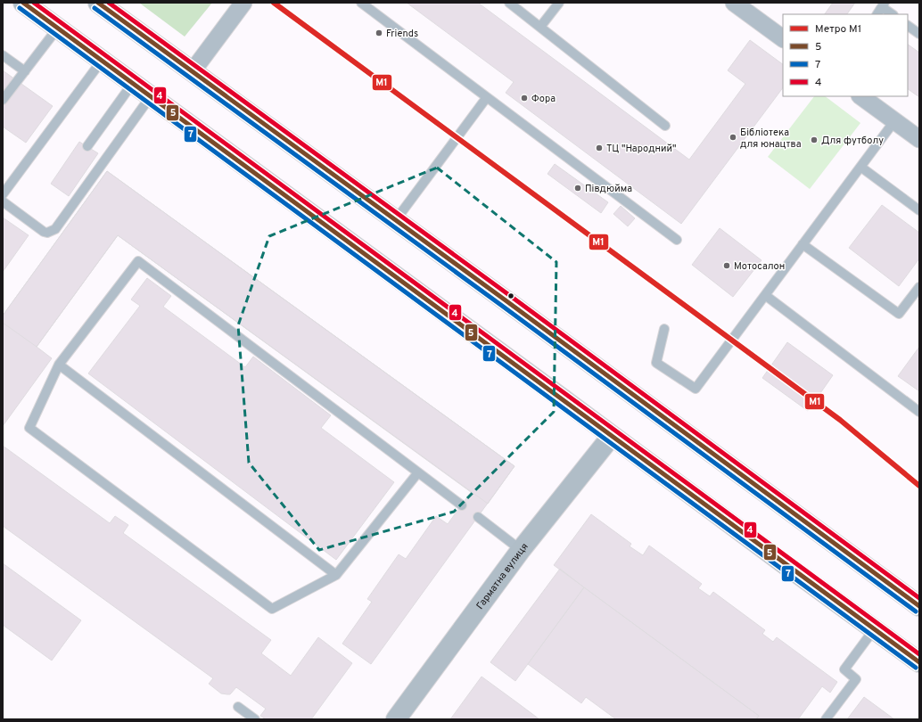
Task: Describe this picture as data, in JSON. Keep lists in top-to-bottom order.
{
  "streets": {
    "street": ["Гарматна вулиця"]
  },
  "places": [
    "Friends",
    "Фора",
    "Бібліотека для юнацтва",
    "Для футболу",
    "ТЦ \"Народний\"",
    "Півдюйма",
    "Мотосалон"
  ],
  "lines": [
    "metro line M1",
    "transit line 5",
    "transit line 4",
    "transit line 7"
  ],
  "legend": [
    "Метро M1",
    "5",
    "7",
    "4"
  ]
}
